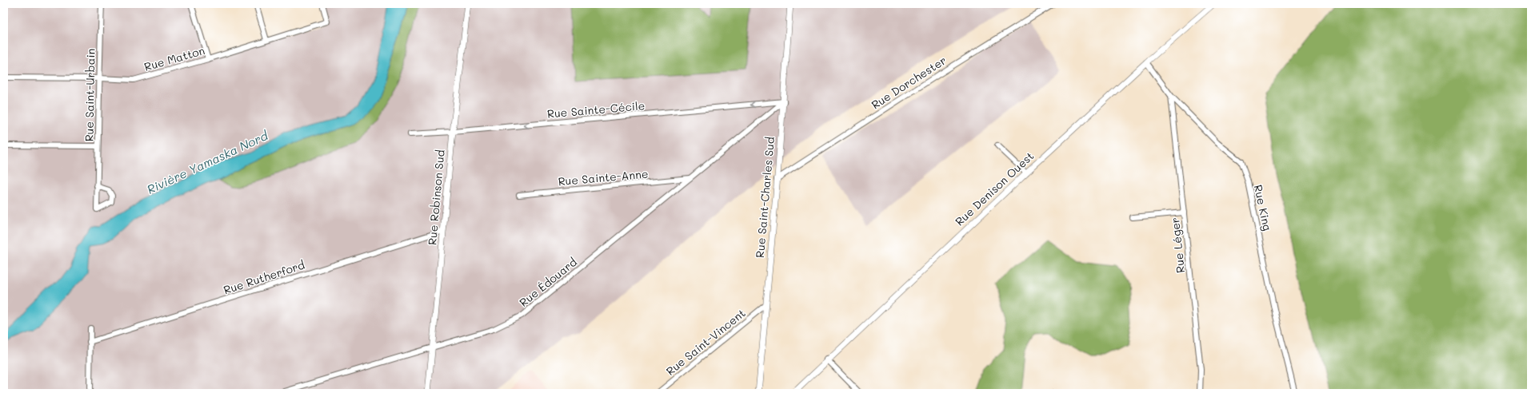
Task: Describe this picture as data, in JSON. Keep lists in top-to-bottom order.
{
  "streets": {
    "street": [
      "Rue Matton",
      "Rue Dorchester",
      "Rue Saint-Urbain",
      "Rue Sainte-Cécile",
      "Rue Sainte-Anne",
      "Rue Denison Ouest",
      "Rue Robinson Sud",
      "Rue Saint-Charles Sud",
      "Rue King",
      "Rue Léger",
      "Rue Rutherford",
      "Rue Édouard",
      "Rue Saint-Vincent"
    ]
  },
  "crossings": [
    ["Rue Matton", "Rue Saint-Urbain"],
    ["Rue Dorchester", "Rue Saint-Charles Sud"],
    ["Rue Sainte-Cécile", "Rue Robinson Sud"],
    ["Rue Sainte-Cécile", "Rue Saint-Charles Sud"],
    ["Rue Sainte-Cécile", "Rue Édouard"],
    ["Rue Sainte-Anne", "Rue Édouard"],
    ["Rue Denison Ouest", "Rue King"],
    ["Rue Robinson Sud", "Rue Rutherford"],
    ["Rue Robinson Sud", "Rue Édouard"],
    ["Rue Saint-Charles Sud", "Rue Édouard"],
    ["Rue Saint-Charles Sud", "Rue Saint-Vincent"],
    ["Rue King", "Rue Léger"]
  ],
  "one_way": ["Rue Sainte-Cécile"],
  "water": ["Rivière Yamaska Nord"]
}
